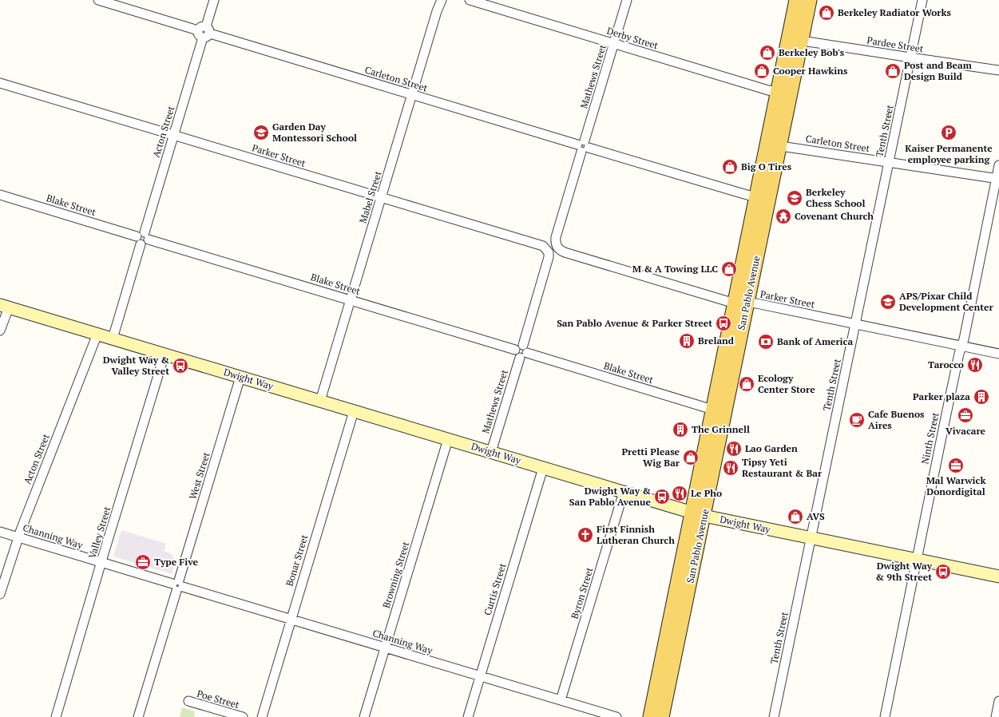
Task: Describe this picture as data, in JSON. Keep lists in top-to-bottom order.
{
  "streets": {
    "main road": ["San Pablo Avenue"],
    "street": [
      "Derby Street",
      "Pardee Street",
      "Mathews Street",
      "Carleton Street",
      "Tenth Street",
      "Acton Street",
      "Parker Street",
      "Mabel Street",
      "Blake Street",
      "Dwight Way",
      "Ninth Street",
      "West Street",
      "Valley Street",
      "Channing Way",
      "Bonar Street",
      "Browning Street",
      "Curtis Street",
      "Byron Street",
      "Poe Street"
    ]
  },
  "crossings": [
    ["Derby Street", "Mathews Street"],
    ["Derby Street", "San Pablo Avenue"],
    ["Pardee Street", "Tenth Street"],
    ["Pardee Street", "San Pablo Avenue"],
    ["Mathews Street", "Carleton Street"],
    ["Mathews Street", "Parker Street"],
    ["Mathews Street", "Blake Street"],
    ["Mathews Street", "Dwight Way"],
    ["Carleton Street", "Tenth Street"],
    ["Carleton Street", "Acton Street"],
    ["Carleton Street", "Mabel Street"],
    ["Carleton Street", "San Pablo Avenue"],
    ["Carleton Street", "Ninth Street"],
    ["Tenth Street", "Parker Street"],
    ["Tenth Street", "Dwight Way"],
    ["Acton Street", "Parker Street"],
    ["Acton Street", "Blake Street"],
    ["Acton Street", "Dwight Way"],
    ["Acton Street", "Channing Way"],
    ["Parker Street", "Mabel Street"],
    ["Parker Street", "San Pablo Avenue"],
    ["Parker Street", "Ninth Street"],
    ["Mabel Street", "Blake Street"],
    ["Mabel Street", "Dwight Way"],
    ["Blake Street", "San Pablo Avenue"],
    ["San Pablo Avenue", "Dwight Way"],
    ["Dwight Way", "Ninth Street"],
    ["Dwight Way", "West Street"],
    ["Dwight Way", "Valley Street"],
    ["Dwight Way", "Bonar Street"],
    ["Dwight Way", "Browning Street"],
    ["Dwight Way", "Curtis Street"],
    ["Dwight Way", "Byron Street"],
    ["West Street", "Channing Way"],
    ["Valley Street", "Channing Way"],
    ["Channing Way", "Bonar Street"],
    ["Channing Way", "Browning Street"],
    ["Channing Way", "Curtis Street"],
    ["Channing Way", "Byron Street"]
  ],
  "places": {
    "shop": [
      "Berkeley Radiator Works",
      "Berkeley Bob's",
      "Cooper Hawkins",
      "Post and Beam Design Build",
      "Big O Tires",
      "M & A Towing LLC",
      "Ecology Center Store",
      "Pretti Please Wig Bar",
      "AVS"
    ],
    "school or university": ["Garden Day Montessori School", "Berkeley Chess School", "APS/Pixar Child Development Center"],
    "parking": ["Kaiser Permanente employee parking"],
    "temple": ["Covenant Church"],
    "bus stop": [
      "San Pablo Avenue & Parker Street",
      "Dwight Way & Valley Street",
      "Dwight Way & San Pablo Avenue",
      "Dwight Way & 9th Street"
    ],
    "building": ["Breland", "Parker plaza", "The Grinnell"],
    "bank": ["Bank of America"],
    "restaurant": [
      "Tarocco",
      "Lao Garden",
      "Tipsy Yeti Restaurant & Bar",
      "Le Pho"
    ],
    "office": ["Vivacare", "Mal Warwick Donordigital", "Type Five"],
    "cafe": ["Cafe Buenos Aires"],
    "church": ["First Finnish Lutheran Church"]
  }
}
